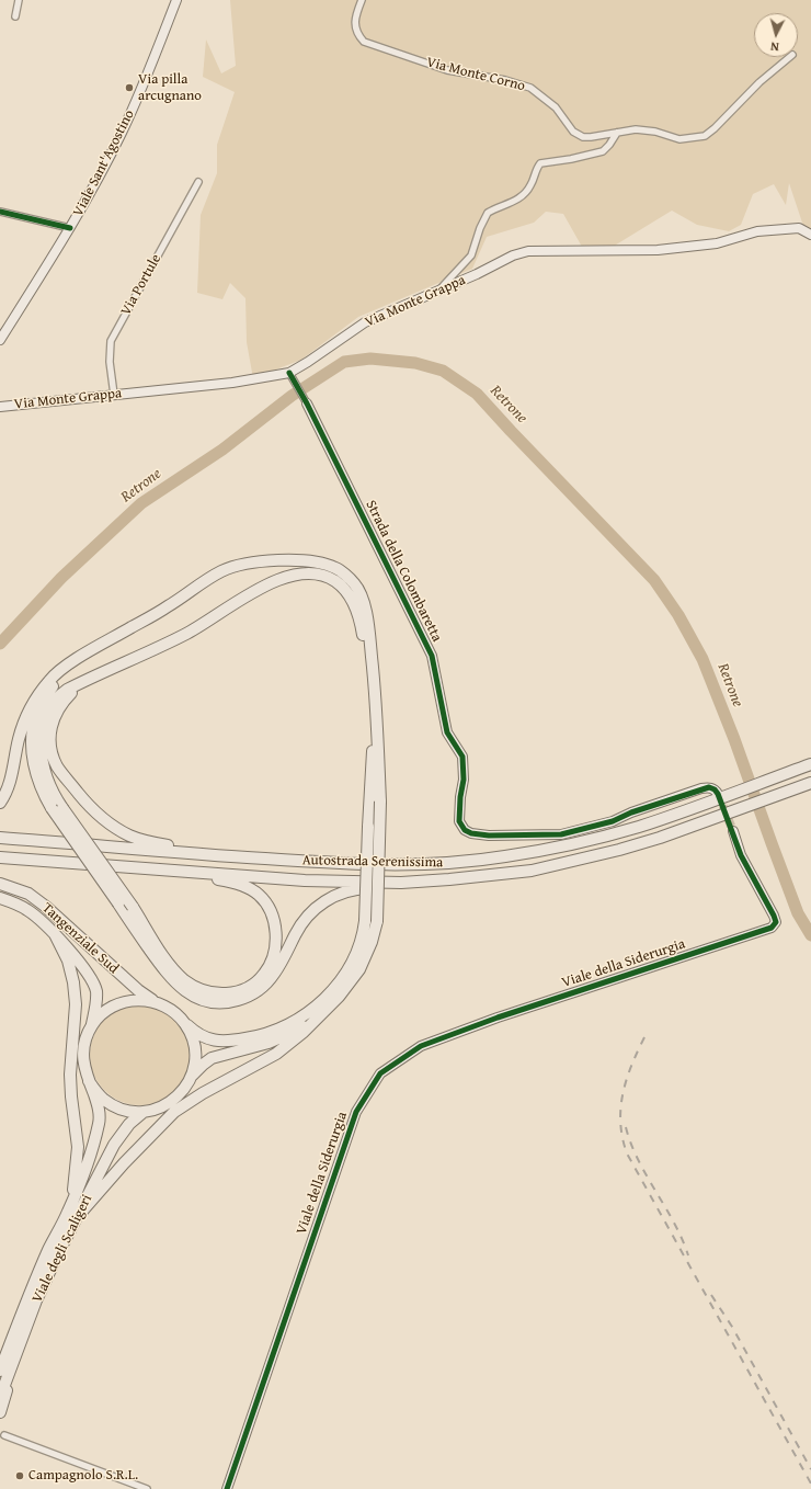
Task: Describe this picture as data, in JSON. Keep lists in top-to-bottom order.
{
  "streets": {
    "highway": ["Autostrada Serenissima", "Tangenziale Sud", "Viale degli Scaligeri"],
    "street": [
      "Via Monte Corno",
      "Viale Sant'Agostino",
      "Via Portule",
      "Via Monte Grappa",
      "Strada della Colombaretta",
      "Viale della Siderurgia"
    ]
  },
  "crossings": [
    ["Via Portule", "Via Monte Grappa"],
    ["Tangenziale Sud", "Viale degli Scaligeri"]
  ],
  "water": ["Retrone"],
  "places": ["Via pilla arcugnano", "Campagnolo S.R.L."],
  "north": "bottom"
}
